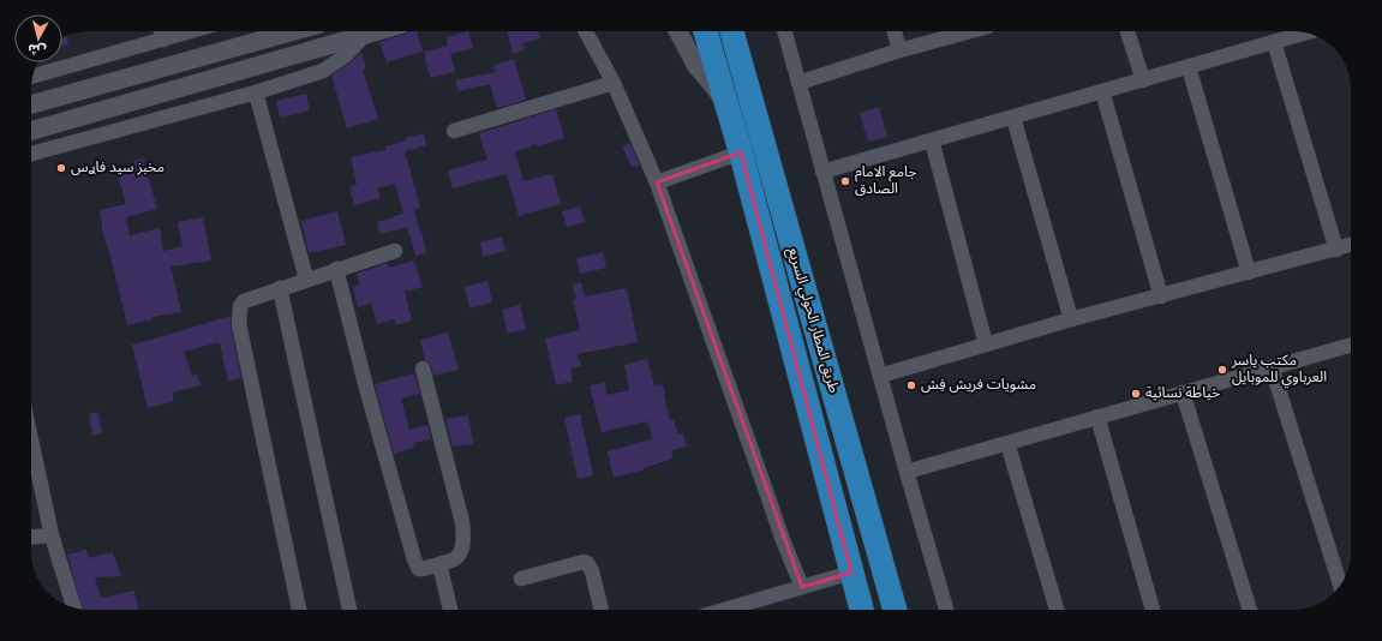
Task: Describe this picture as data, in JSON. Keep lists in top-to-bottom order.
{
  "streets": {
    "highway": ["طريق المطار الحولي السريع"]
  },
  "places": [
    "مخبز سيد فاࢪس",
    "جامع الامام الصادق",
    "مكتب ياسر العرباوي للموبايل",
    "مشويات فريش فِش",
    "خياطة نسائية"
  ],
  "north": "bottom"
}
